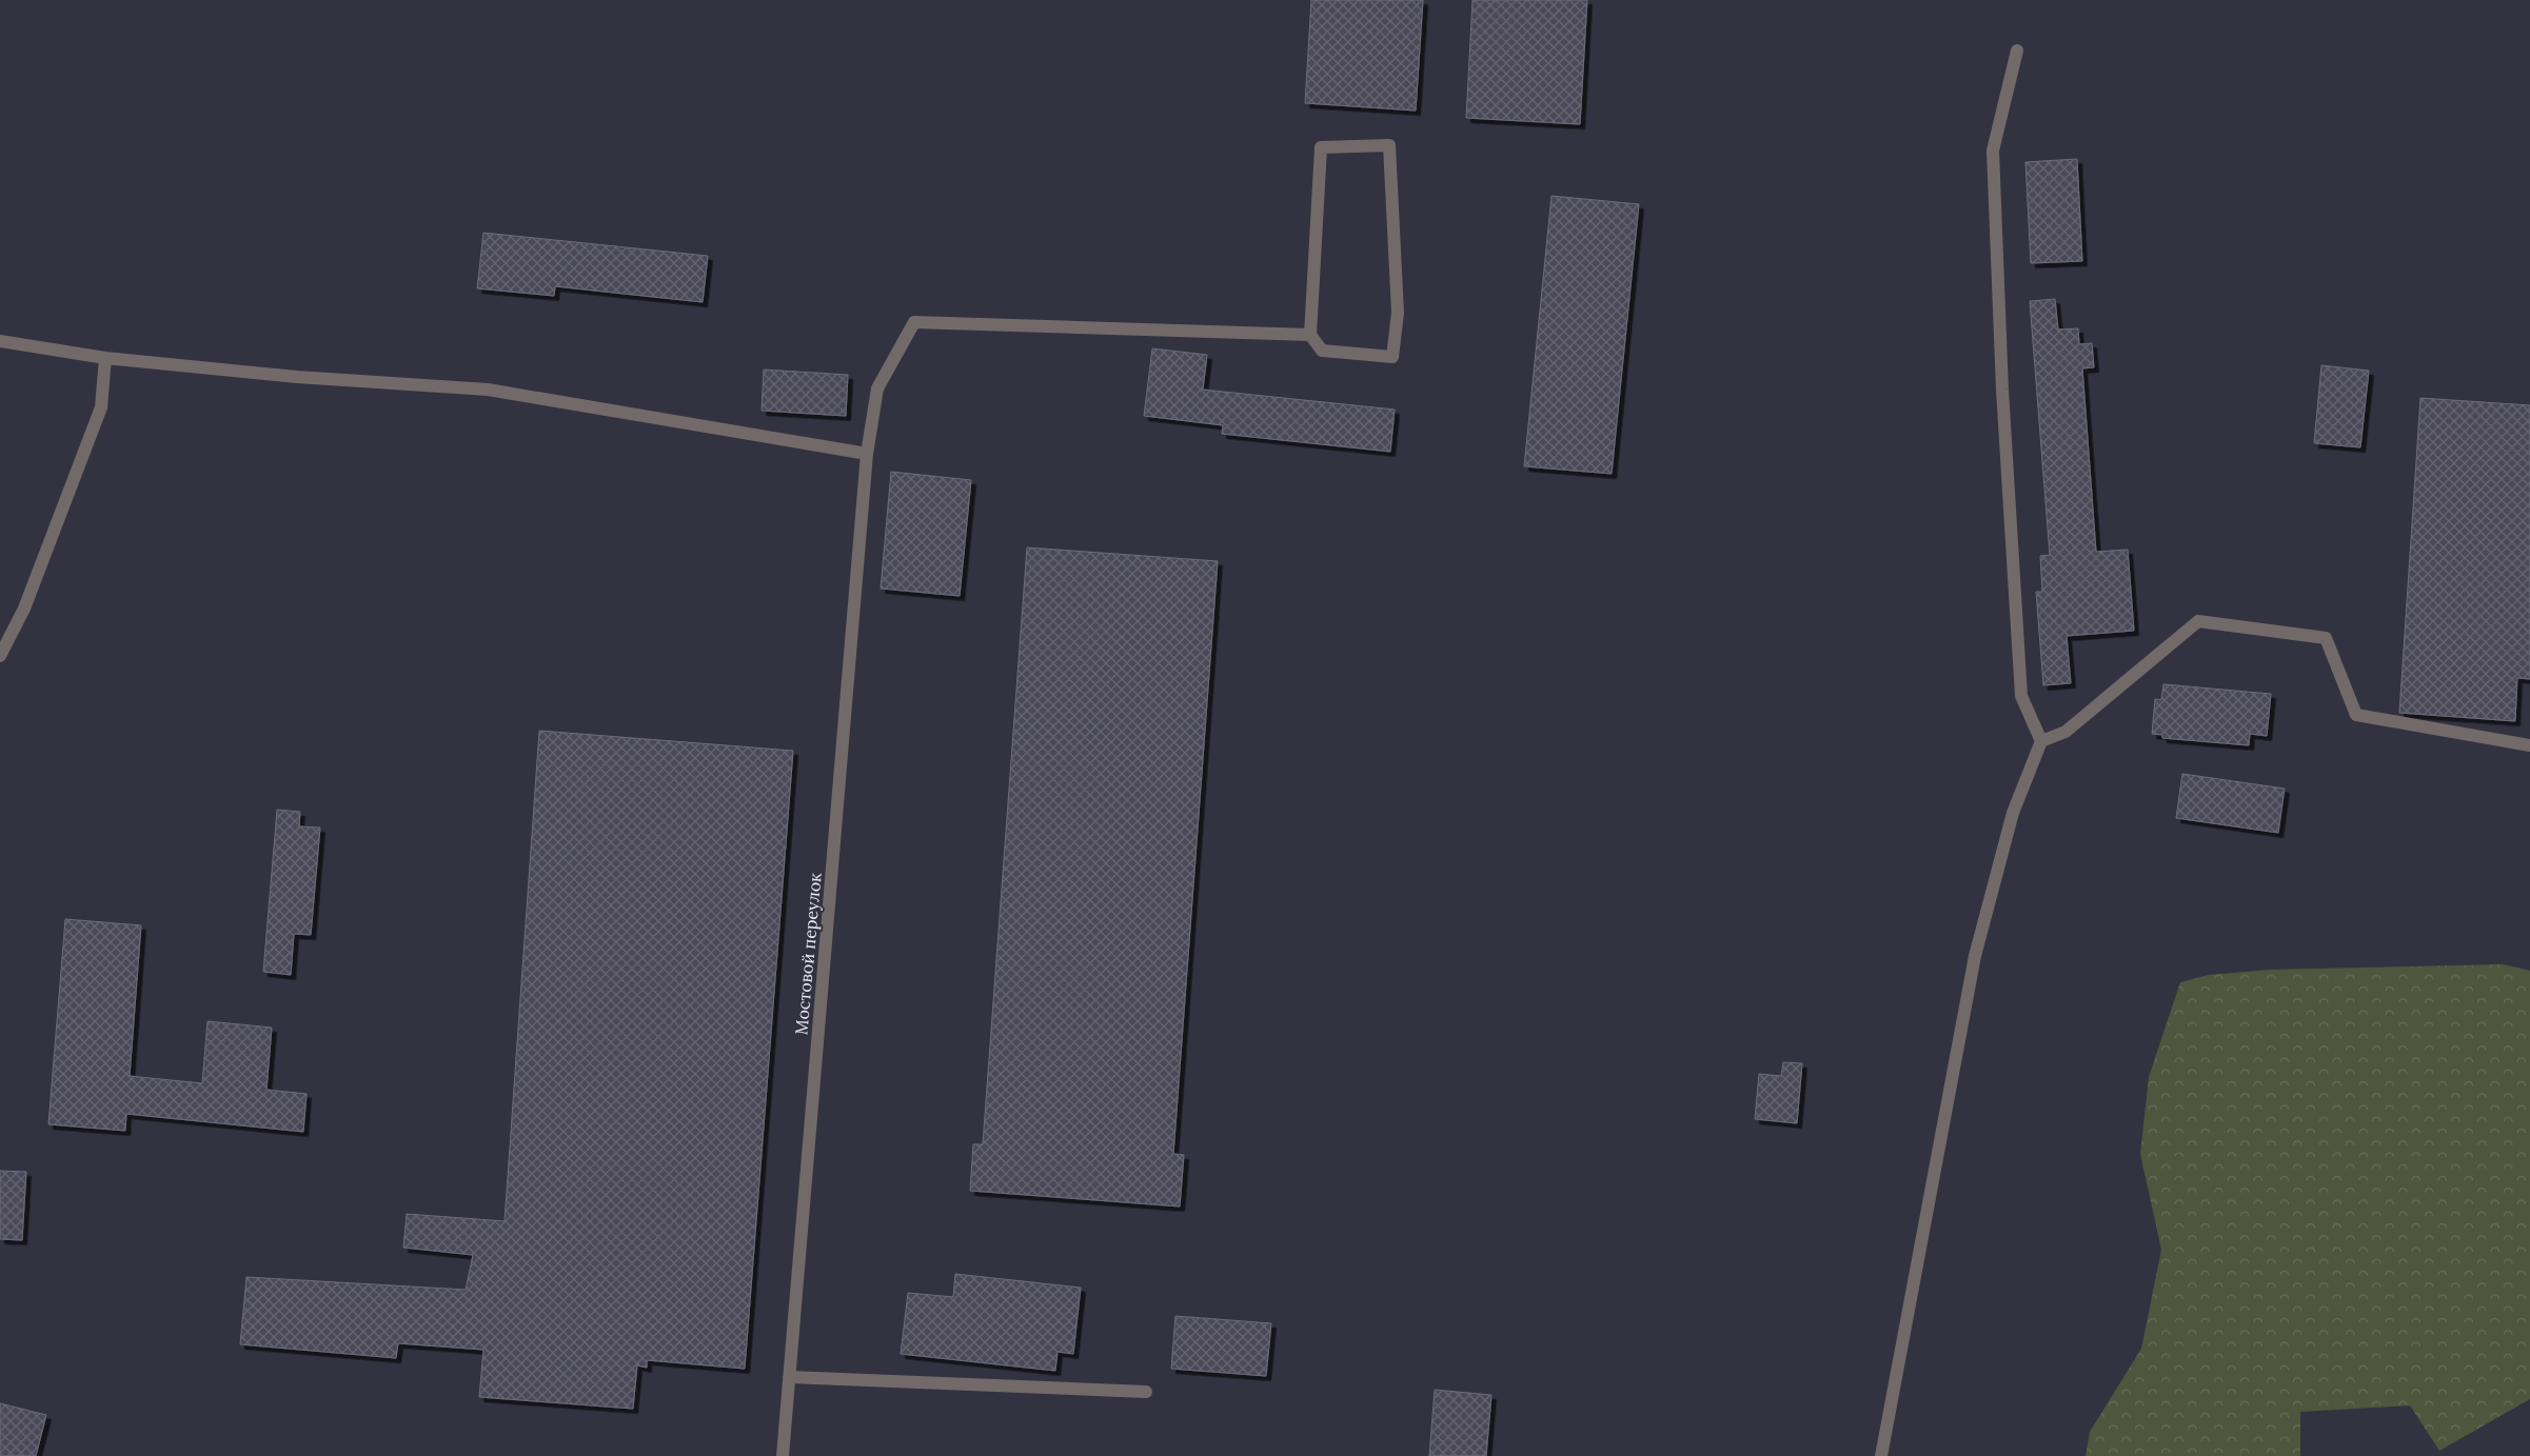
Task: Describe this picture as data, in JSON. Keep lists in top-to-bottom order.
{
  "streets": {
    "street": ["Мостовой переулок"]
  }
}
